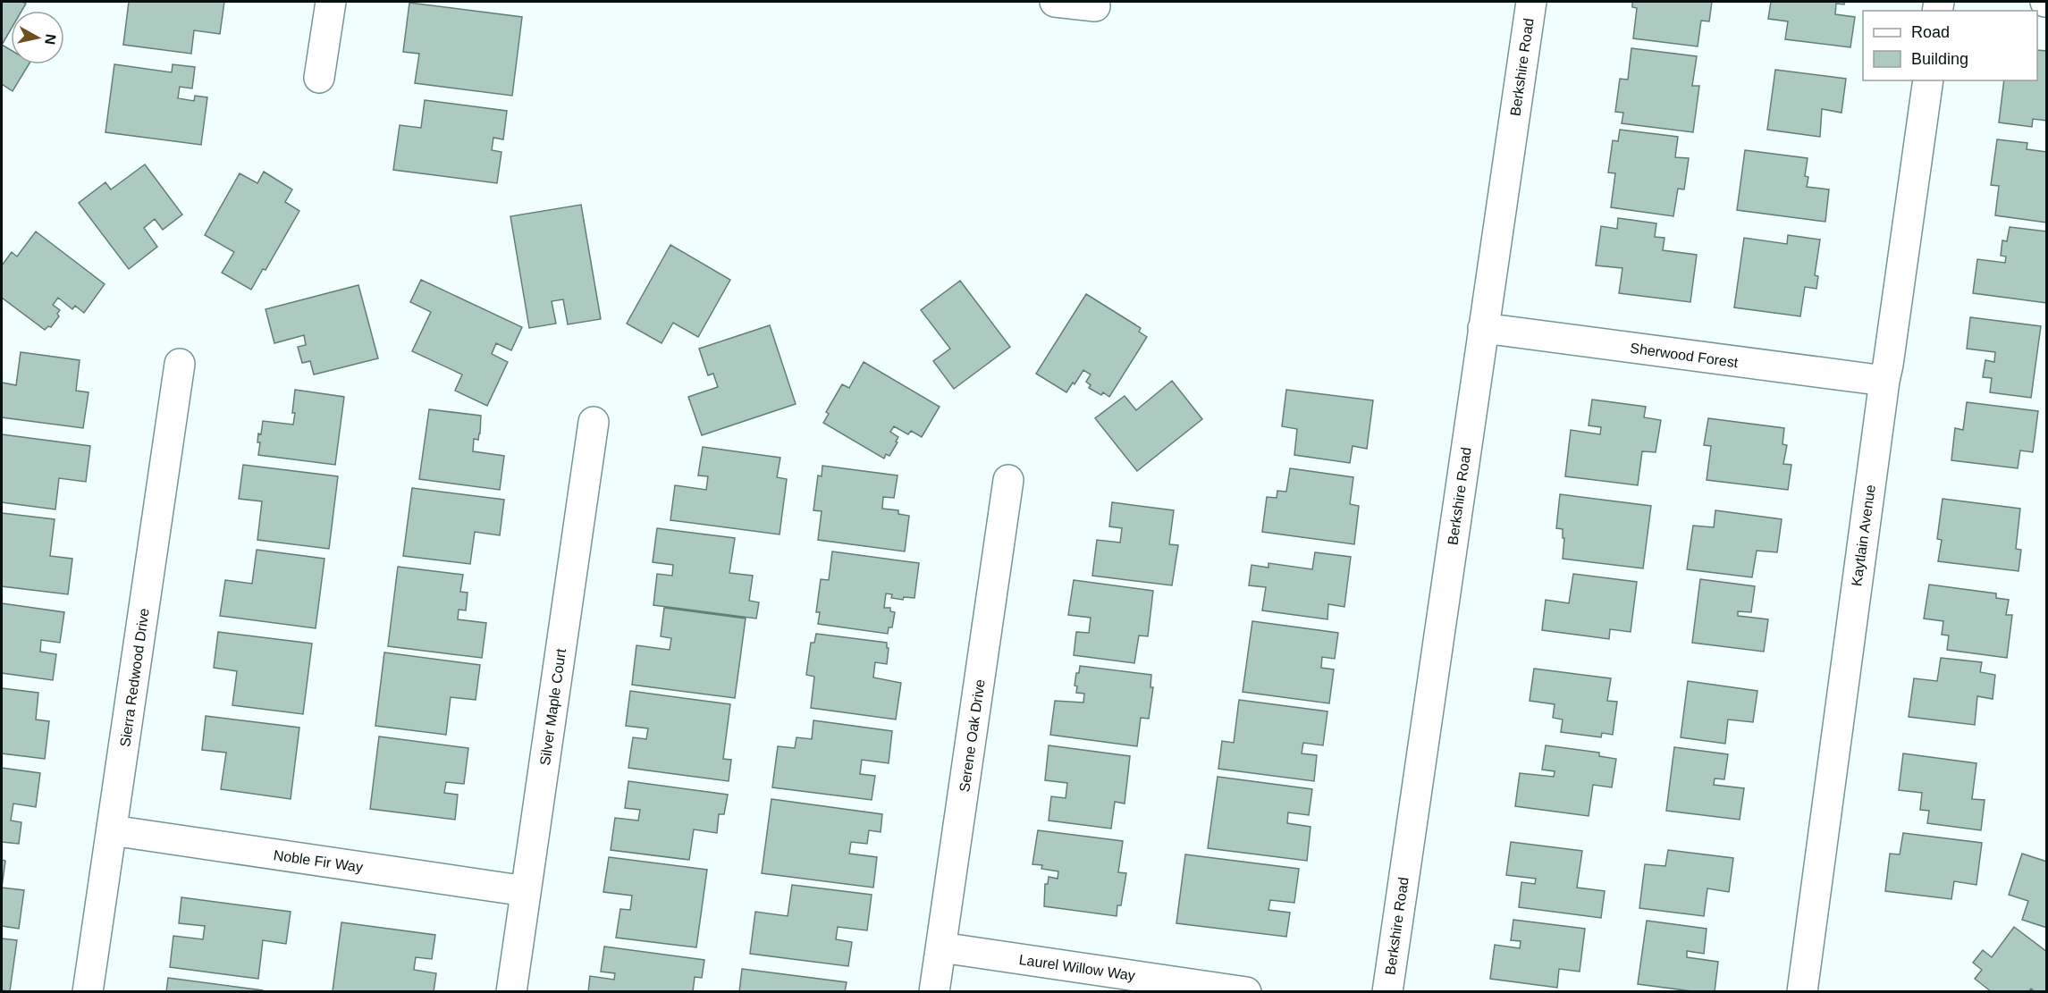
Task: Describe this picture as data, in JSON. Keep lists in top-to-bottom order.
{
  "streets": {
    "street": [
      "Berkshire Road",
      "Sherwood Forest",
      "Kaytlain Avenue",
      "Sierra Redwood Drive",
      "Silver Maple Court",
      "Serene Oak Drive",
      "Noble Fir Way",
      "Laurel Willow Way"
    ]
  },
  "crossings": [
    ["Berkshire Road", "Sherwood Forest"],
    ["Sherwood Forest", "Kaytlain Avenue"],
    ["Sierra Redwood Drive", "Noble Fir Way"],
    ["Silver Maple Court", "Noble Fir Way"],
    ["Serene Oak Drive", "Laurel Willow Way"]
  ],
  "legend": ["Road", "Building"],
  "north": "right"
}
